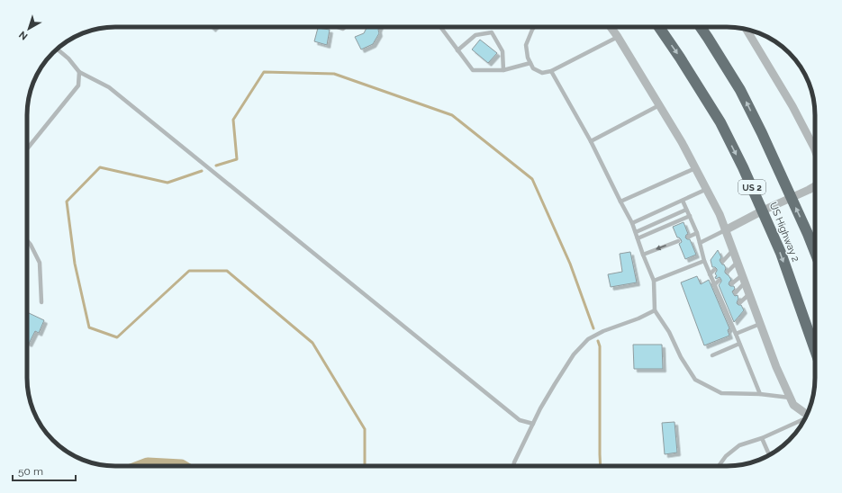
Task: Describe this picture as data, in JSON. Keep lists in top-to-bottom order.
{
  "streets": {
    "highway": ["US 2", "US Highway 2"]
  },
  "scale_bar": "50 m",
  "north": "bottom left"
}
